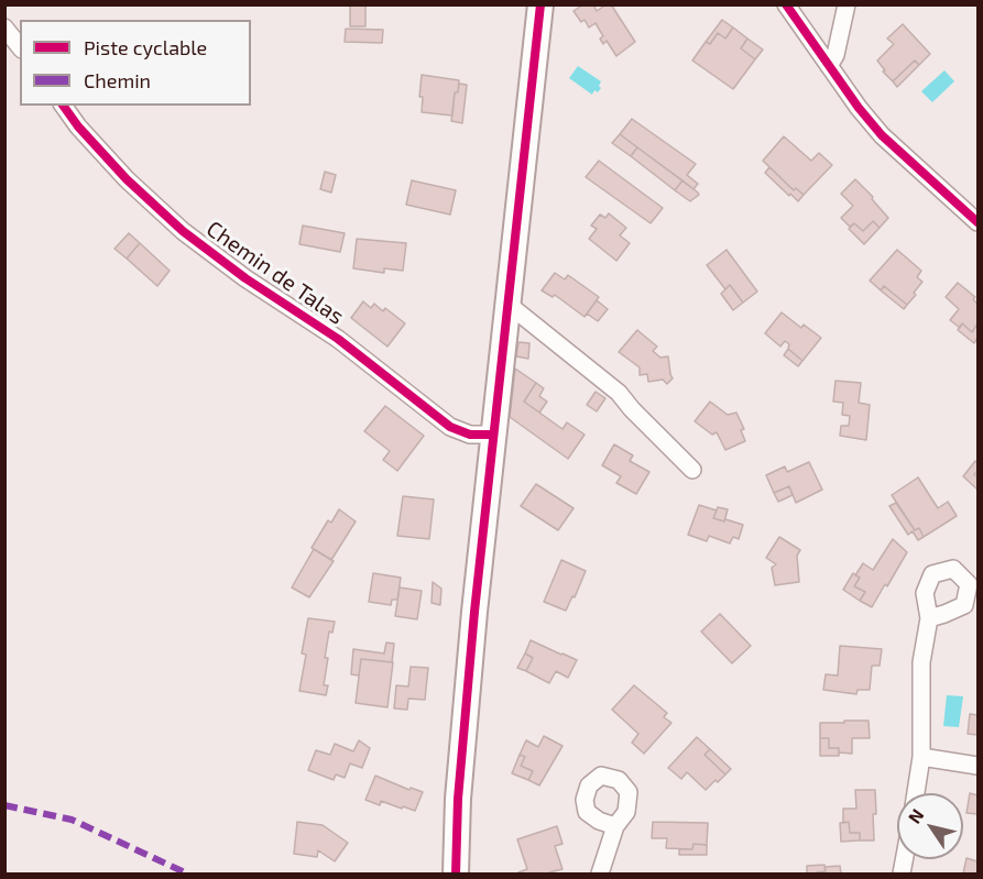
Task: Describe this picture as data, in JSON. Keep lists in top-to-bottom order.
{
  "streets": {
    "street": ["Chemin de Talas"]
  },
  "legend": ["Piste cyclable", "Chemin"],
  "north": "top left"
}
